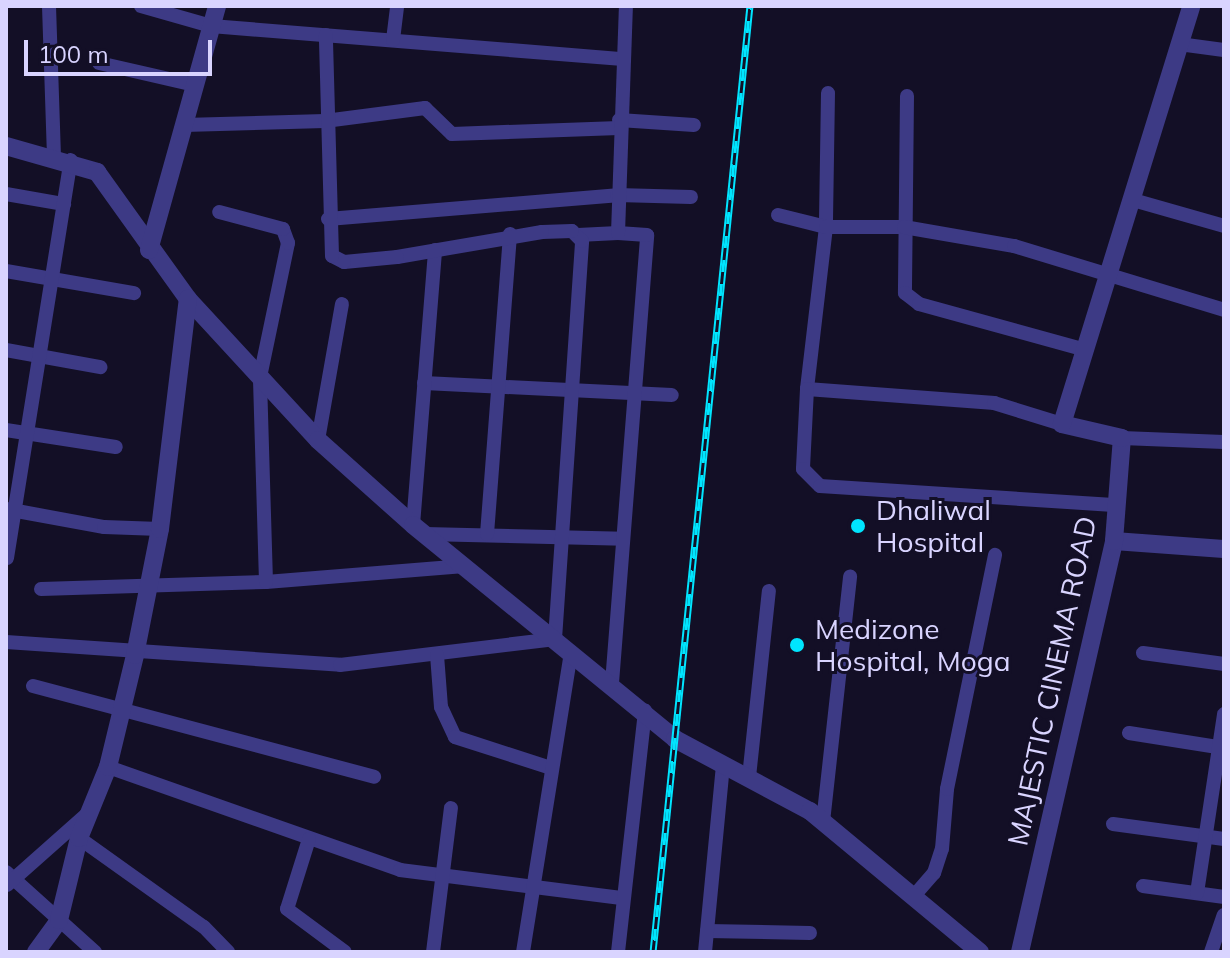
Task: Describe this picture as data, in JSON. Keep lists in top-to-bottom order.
{
  "streets": {
    "street": ["MAJESTIC CINEMA ROAD"]
  },
  "places": ["Dhaliwal Hospital", "Medizone Hospital, Moga"],
  "scale_bar": "100 m"
}
